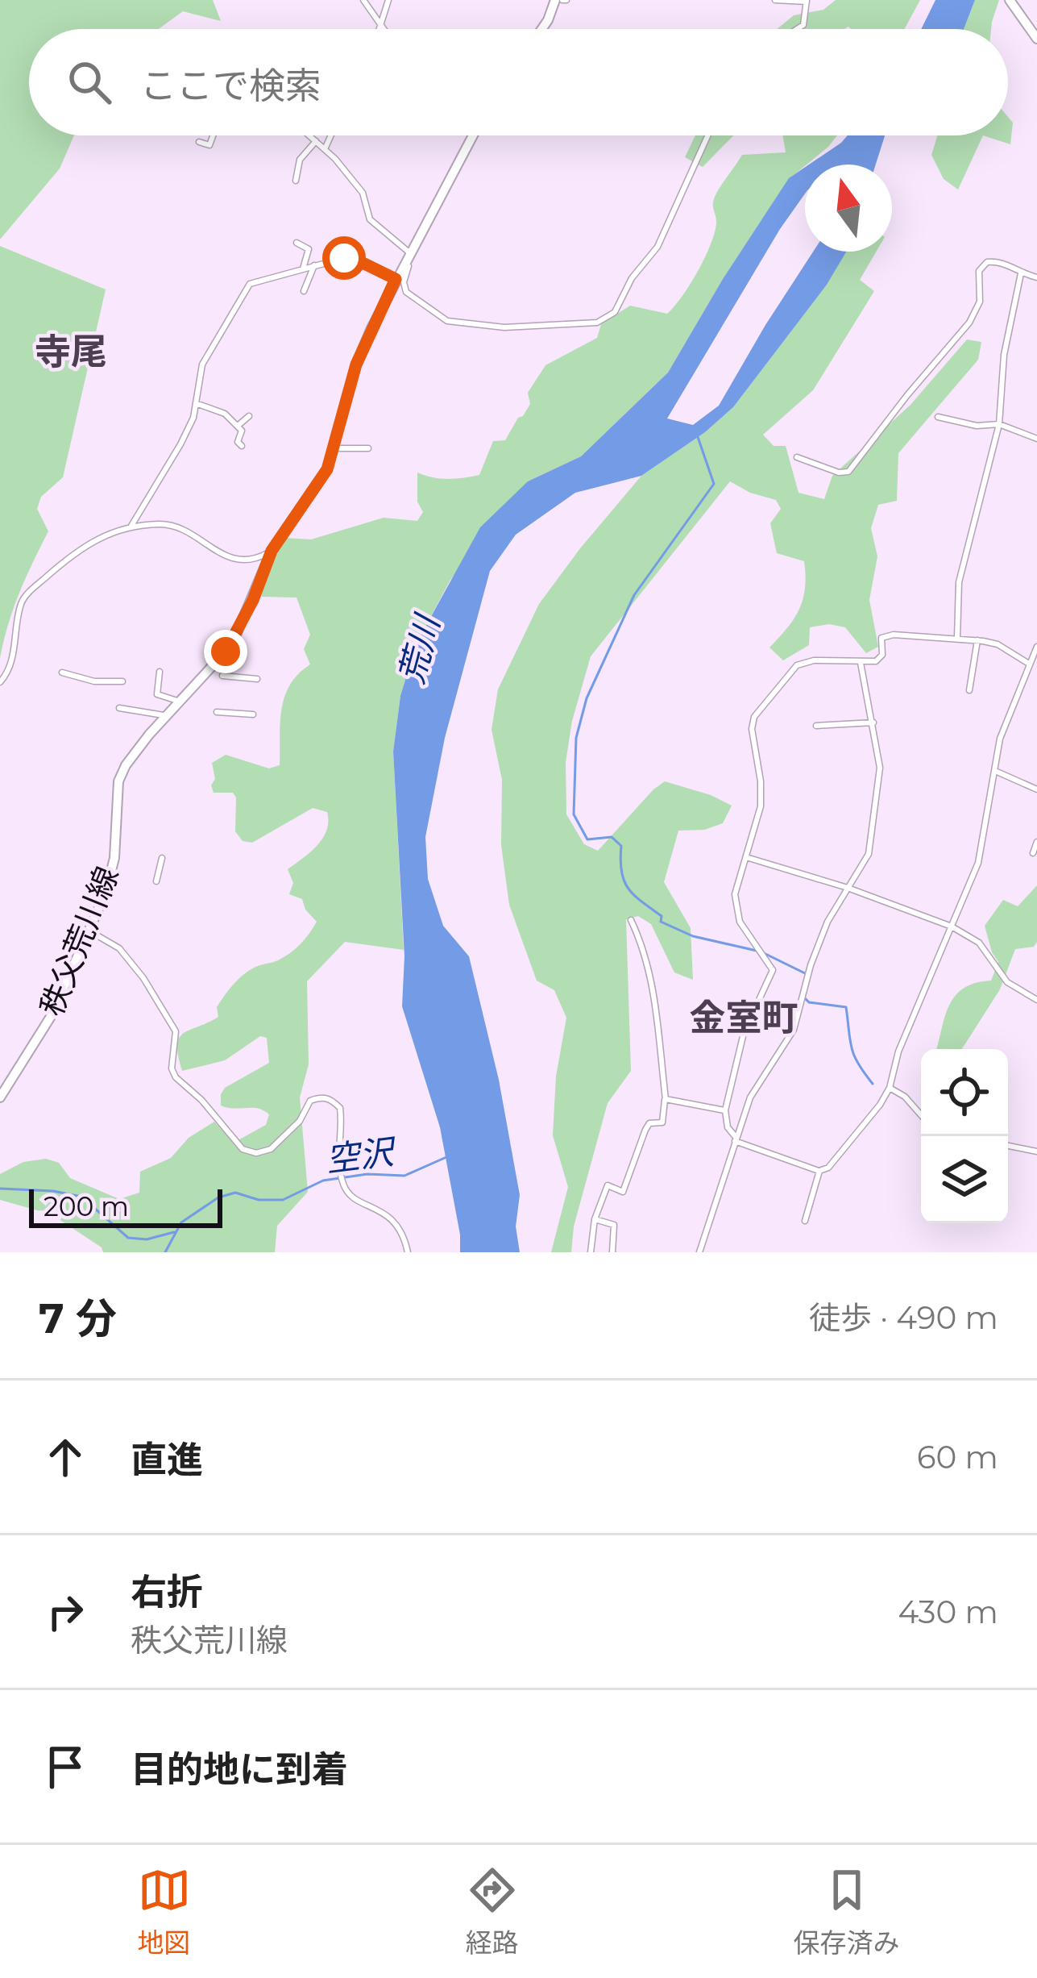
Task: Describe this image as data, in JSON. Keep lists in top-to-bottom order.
{
  "streets": {
    "main road": ["秩父荒川線"]
  },
  "districts": ["寺尾", "金室町"],
  "water": ["荒川", "空沢"],
  "scale_bar": "200 m",
  "north": "top",
  "page": {
    "search": "ここで検索",
    "scale": "200 m",
    "heading": ["7 分", "徒歩 · 490 m"],
    "list": [
      ["直進", "60 m"],
      ["右折", "秩父荒川線", "430 m"],
      "目的地に到着"
    ],
    "nav": ["地図", "経路", "保存済み"]
  }
}
